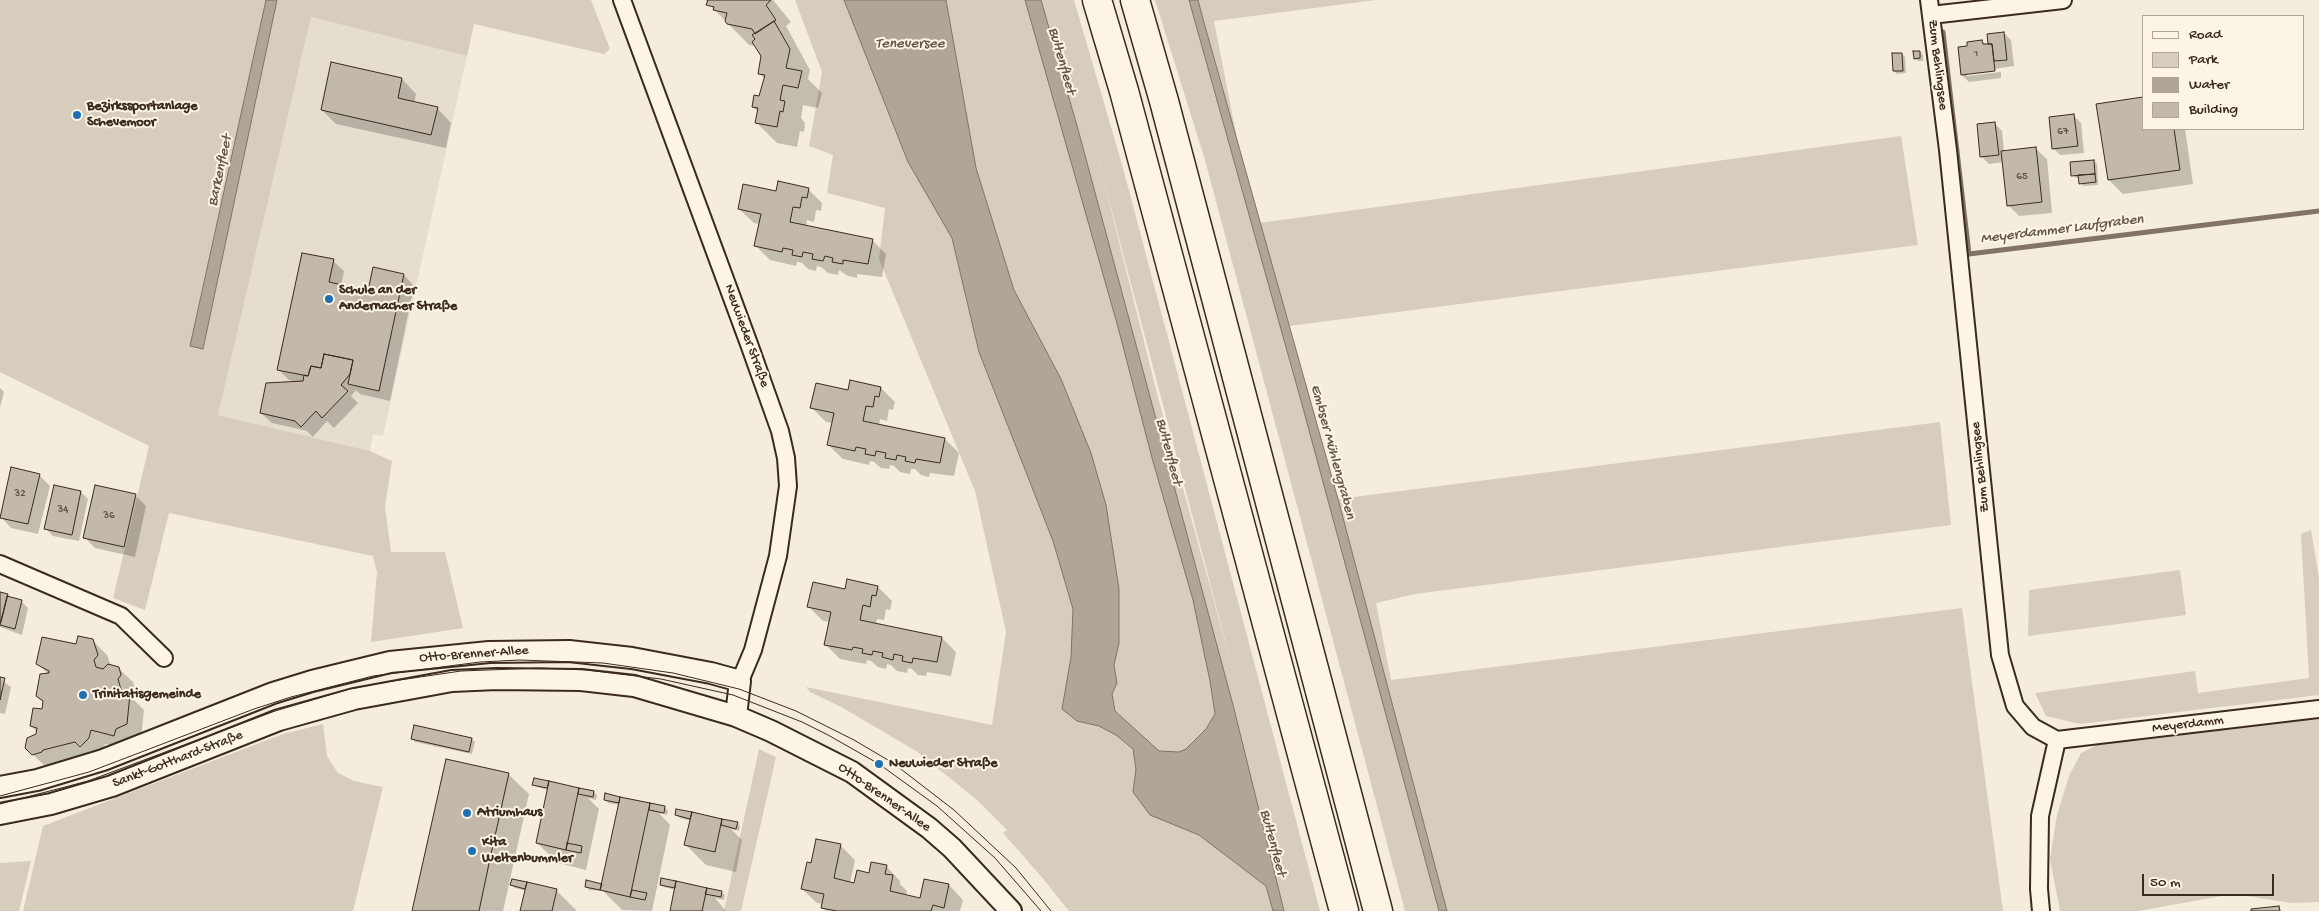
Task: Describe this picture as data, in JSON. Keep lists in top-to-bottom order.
{
  "streets": {
    "street": [
      "Zum Behlingsee",
      "Neuwieder Straße",
      "Otto-Brenner-Allee",
      "Meyerdamm",
      "Sankt-Gotthard-Straße"
    ]
  },
  "crossings": [
    ["Zum Behlingsee", "Meyerdamm"],
    ["Neuwieder Straße", "Otto-Brenner-Allee"],
    ["Otto-Brenner-Allee", "Sankt-Gotthard-Straße"]
  ],
  "water": [
    "Teneversee",
    "Bultenfleet",
    "Barkenfleet",
    "Meyerdammer Laufgraben",
    "Embser Mühlengraben"
  ],
  "places": [
    "Bezirkssportanlage Schevemoor",
    "Schule an der Andernacher Straße",
    "Trinitatisgemeinde",
    "Neuwieder Straße",
    "Atriumhaus",
    "Kita Weltenbummler"
  ],
  "house_numbers": [
    "1",
    "67",
    "65",
    "32",
    "34",
    "36"
  ],
  "legend": [
    "Road",
    "Park",
    "Water",
    "Building"
  ],
  "scale_bar": "50 m"
}
